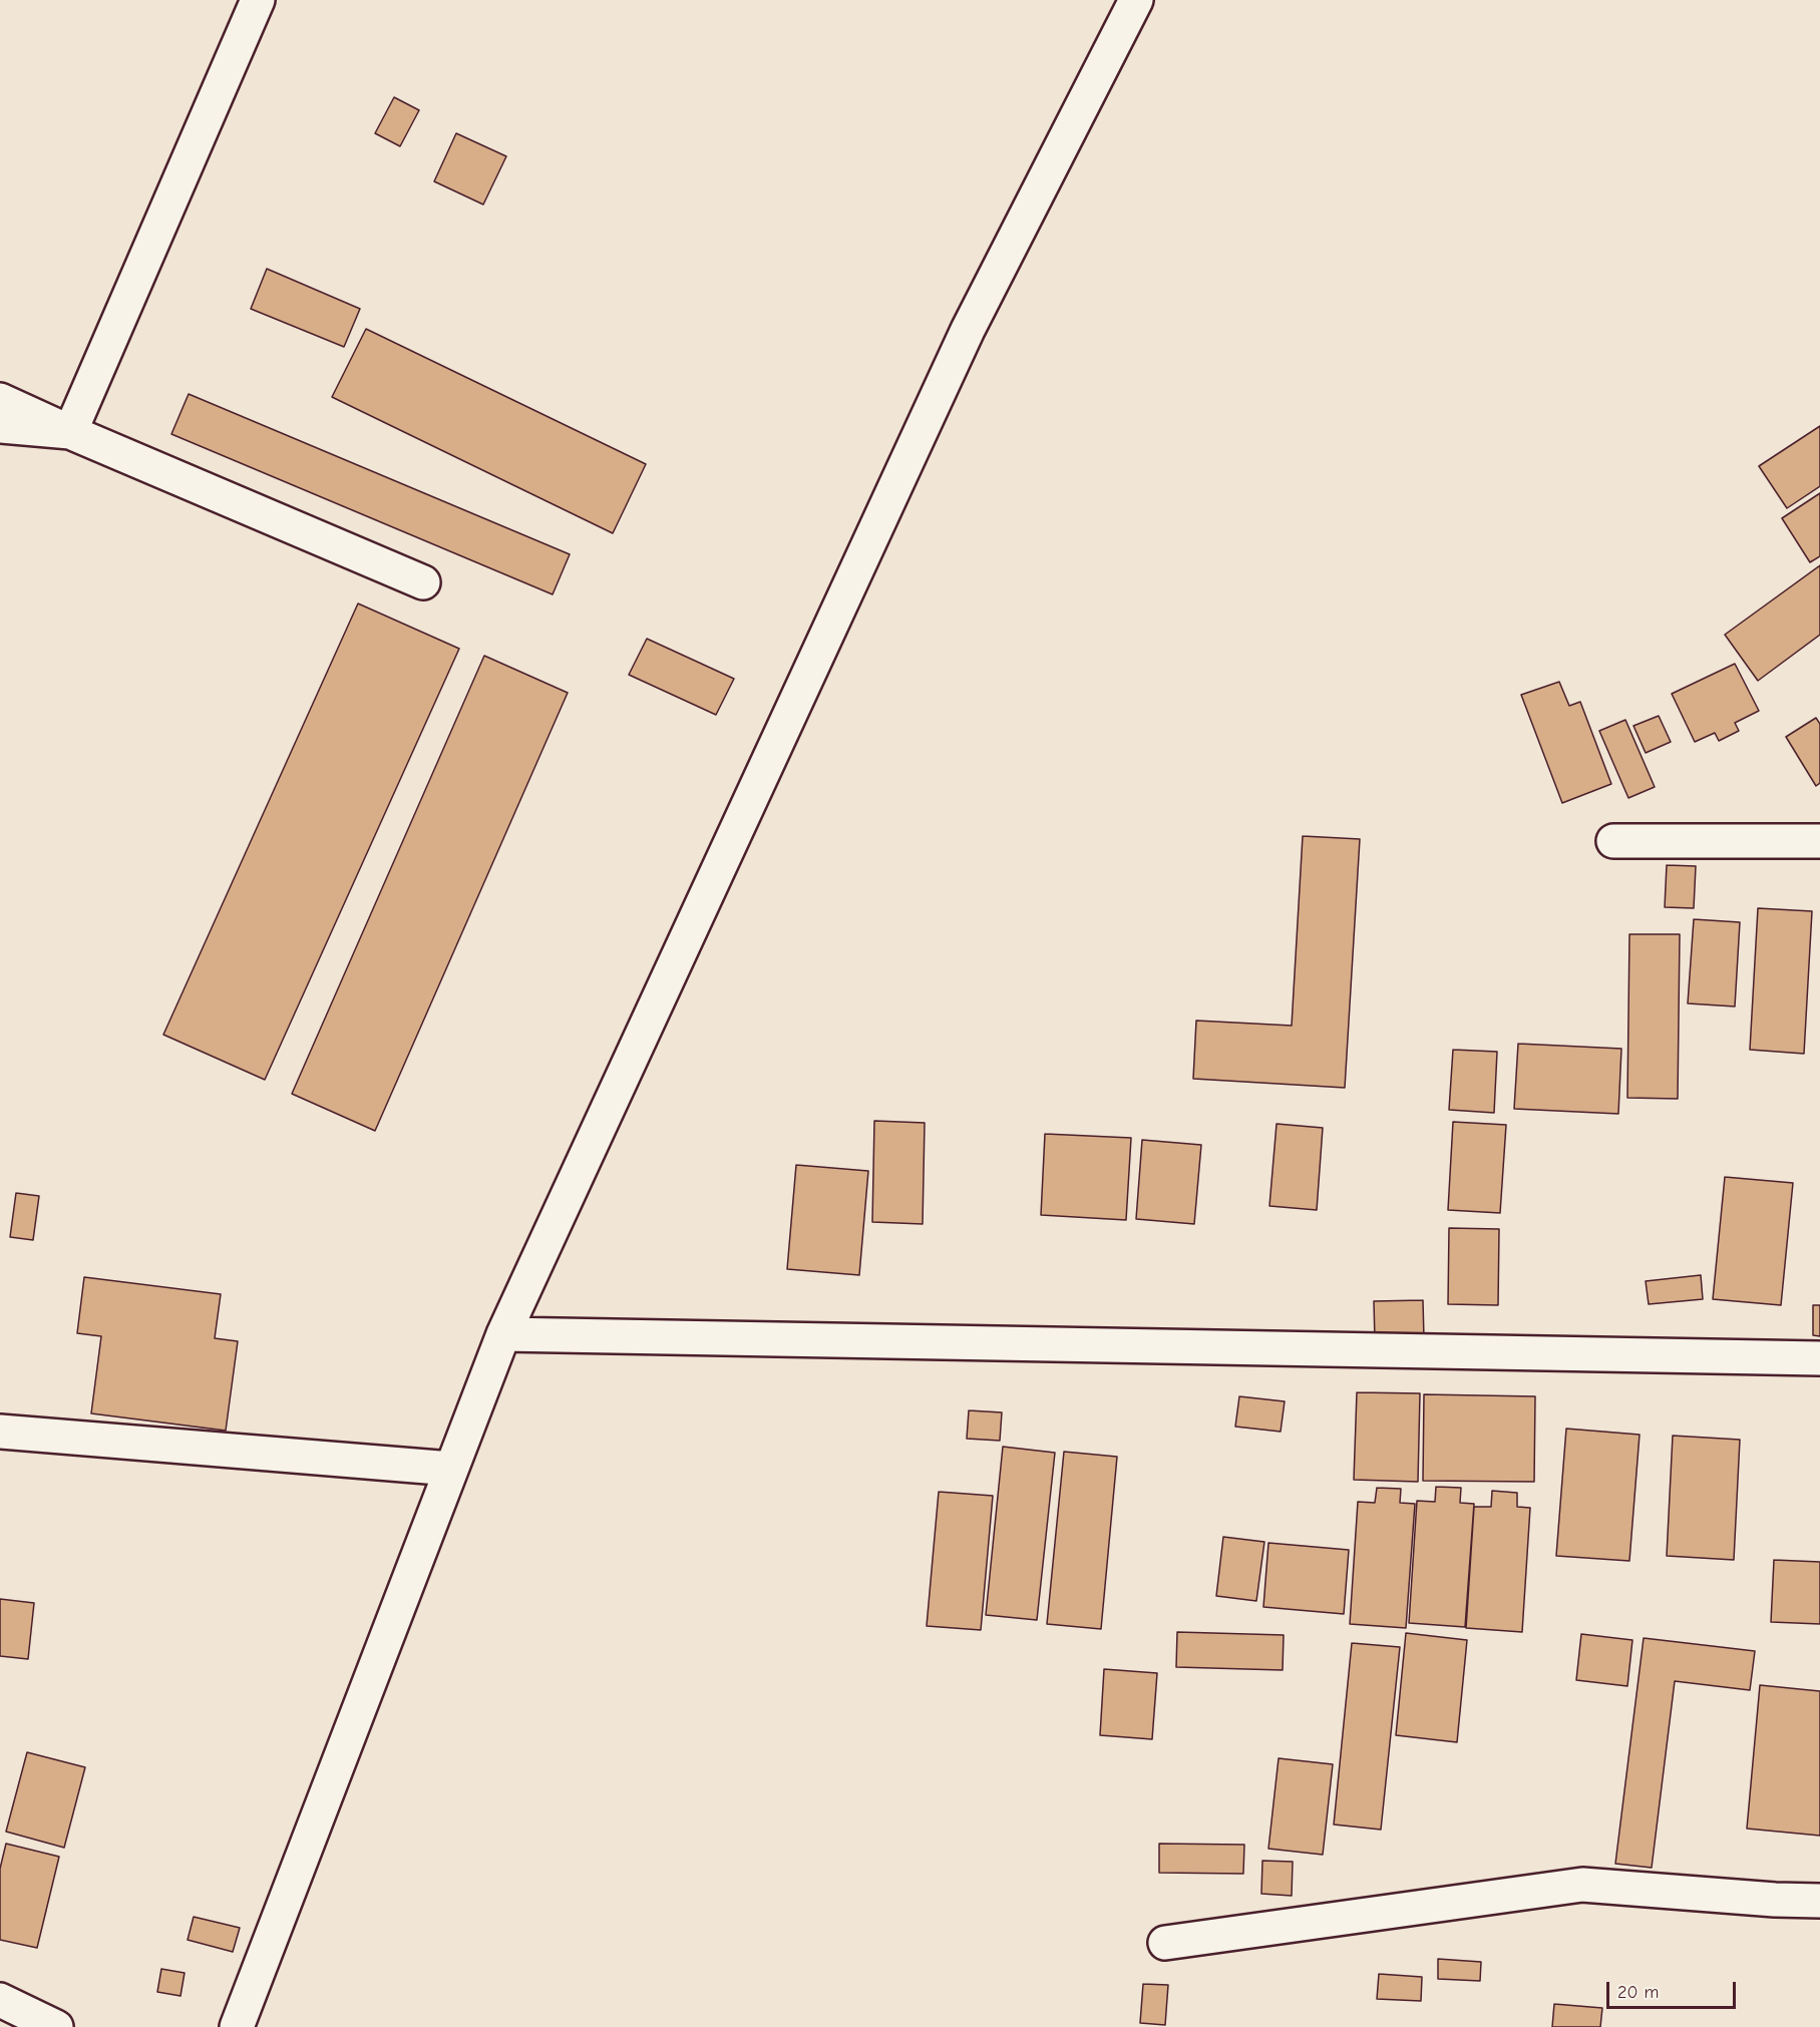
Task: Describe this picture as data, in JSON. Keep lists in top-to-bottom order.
{
  "scale_bar": "20 m"
}
